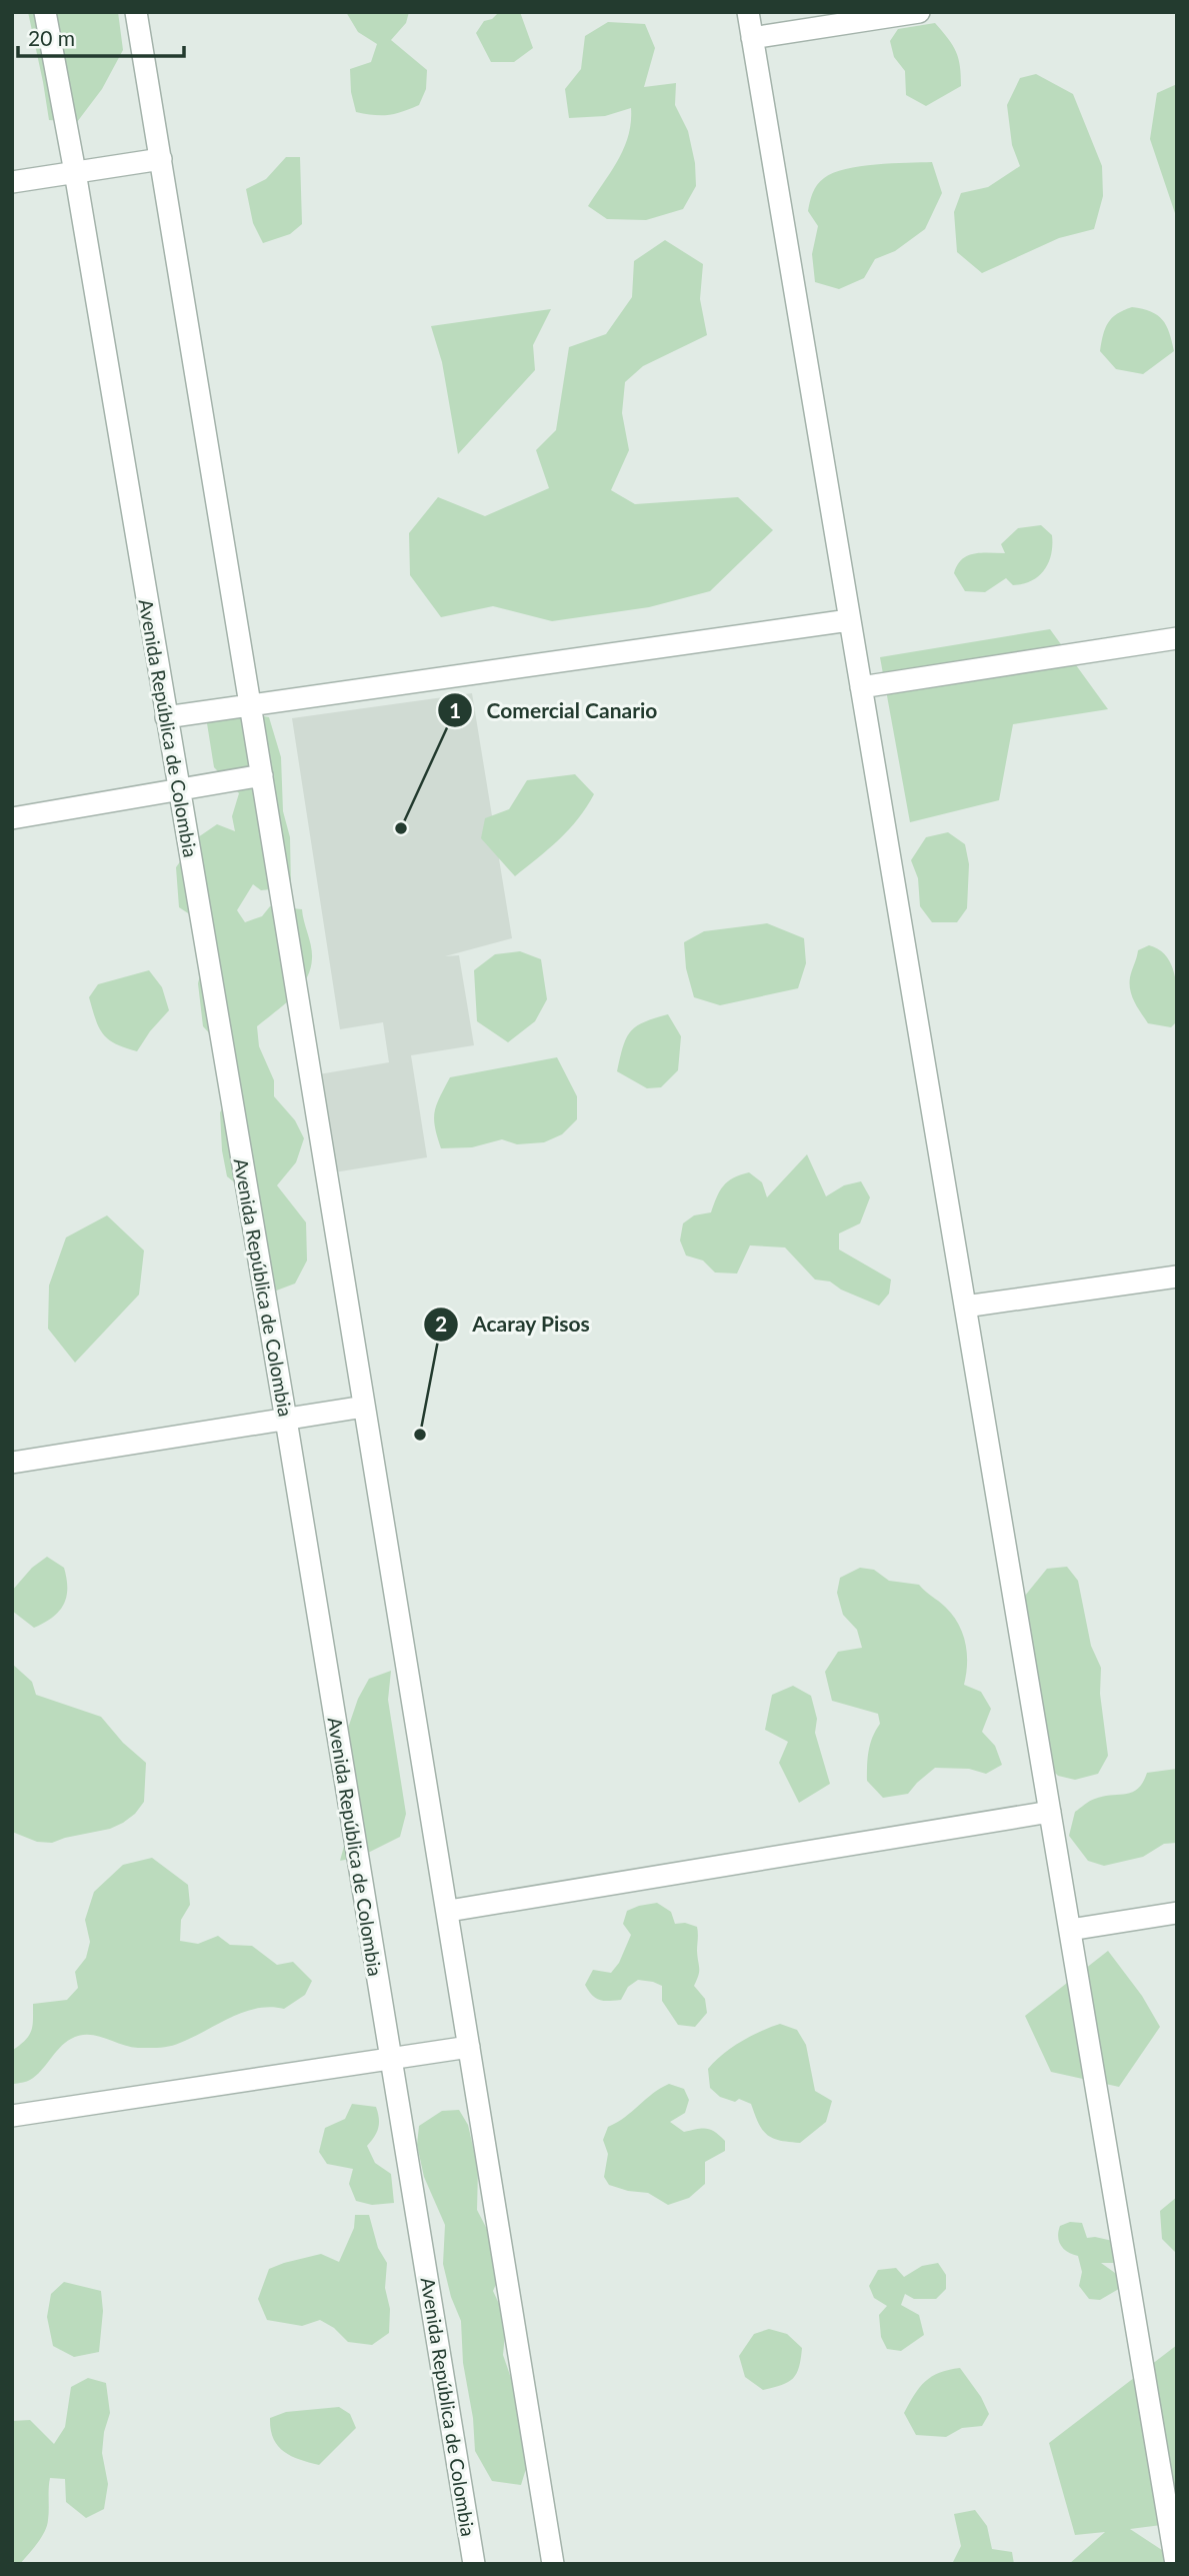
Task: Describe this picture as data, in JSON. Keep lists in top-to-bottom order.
{
  "streets": {
    "street": ["Avenida República de Colombia"]
  },
  "places": ["Comercial Canario", "Acaray Pisos"],
  "scale_bar": "20 m"
}
